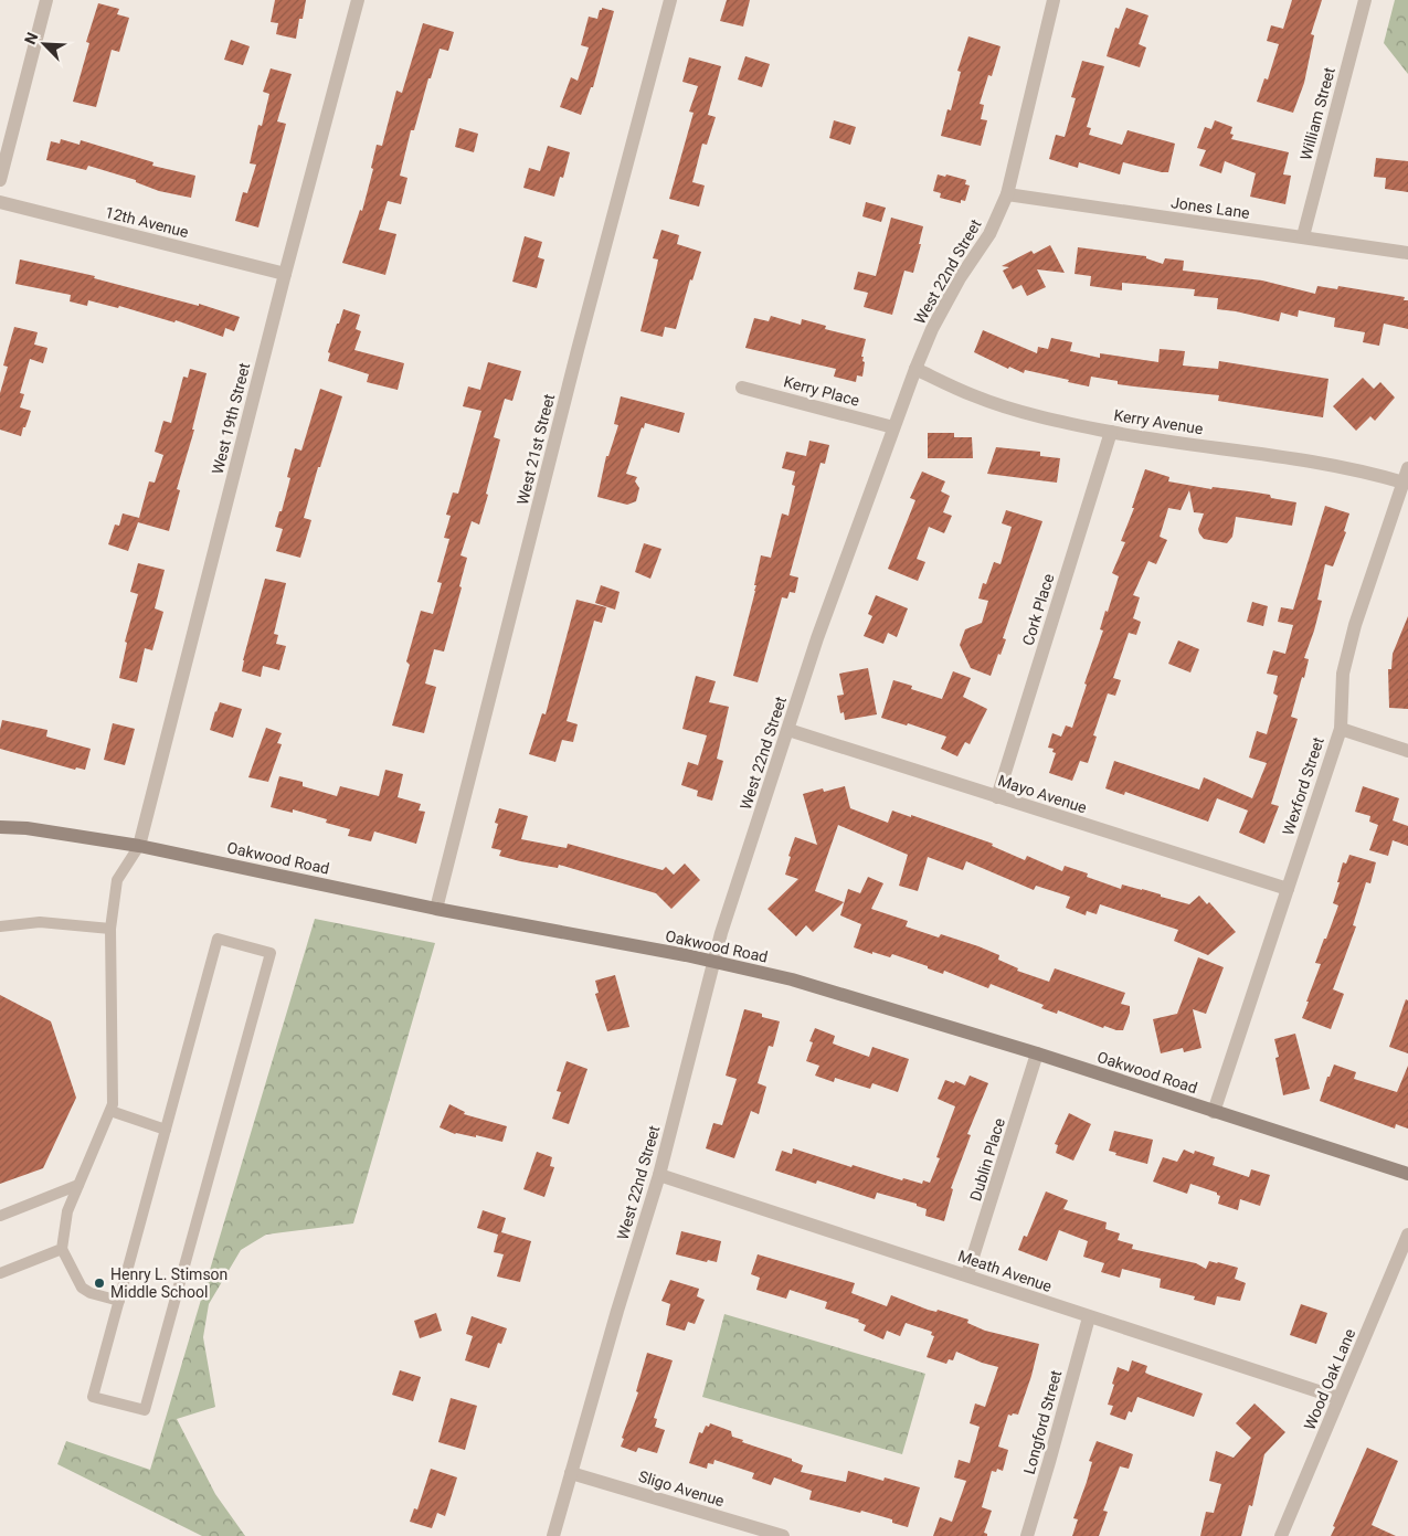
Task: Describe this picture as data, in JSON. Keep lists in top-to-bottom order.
{
  "streets": {
    "main road": ["Oakwood Road"],
    "street": [
      "William Street",
      "Jones Lane",
      "12th Avenue",
      "West 22nd Street",
      "Kerry Place",
      "West 19th Street",
      "Kerry Avenue",
      "West 21st Street",
      "Cork Place",
      "Wexford Street",
      "Mayo Avenue",
      "Dublin Place",
      "Meath Avenue",
      "Wood Oak Lane",
      "Longford Street",
      "Sligo Avenue"
    ]
  },
  "crossings": [
    ["William Street", "Jones Lane"],
    ["Jones Lane", "West 22nd Street"],
    ["12th Avenue", "West 19th Street"],
    ["West 22nd Street", "Kerry Place"],
    ["West 22nd Street", "Kerry Avenue"],
    ["West 22nd Street", "Mayo Avenue"],
    ["West 22nd Street", "Oakwood Road"],
    ["West 22nd Street", "Meath Avenue"],
    ["West 22nd Street", "Sligo Avenue"],
    ["West 19th Street", "Oakwood Road"],
    ["Kerry Avenue", "Cork Place"],
    ["Kerry Avenue", "Wexford Street"],
    ["West 21st Street", "Oakwood Road"],
    ["Cork Place", "Mayo Avenue"],
    ["Wexford Street", "Mayo Avenue"],
    ["Wexford Street", "Oakwood Road"],
    ["Oakwood Road", "Dublin Place"],
    ["Dublin Place", "Meath Avenue"],
    ["Meath Avenue", "Wood Oak Lane"],
    ["Meath Avenue", "Longford Street"]
  ],
  "places": ["Henry L. Stimson Middle School"],
  "north": "top left"
}
